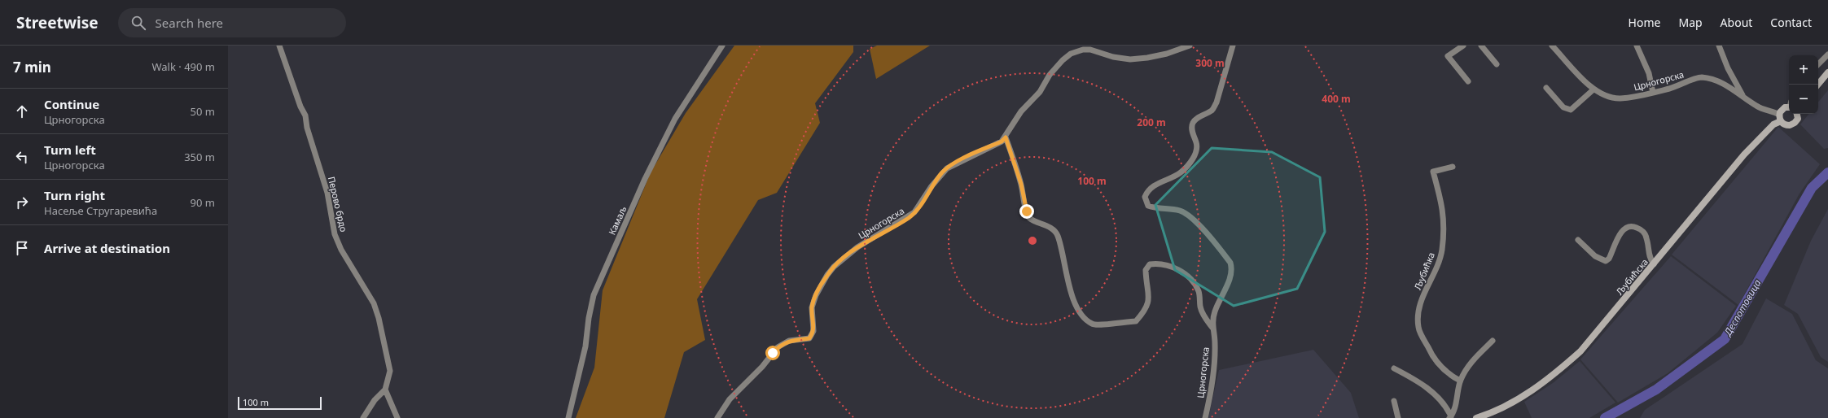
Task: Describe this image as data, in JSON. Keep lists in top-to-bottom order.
{
  "streets": {
    "street": [
      "Црногорска",
      "Перово брдо",
      "Камаљ",
      "Љубићка",
      "Љубићска"
    ]
  },
  "crossings": [
    ["Црногорска", "Љубићска"]
  ],
  "water": ["Деспотовица"],
  "scale_bar": "100 m",
  "page": {
    "header": "Streetwise",
    "search": "Search here",
    "nav": [
      "Home",
      "Map",
      "About",
      "Contact"
    ],
    "heading": ["7 min", "Walk · 490 m"],
    "map_buttons": ["+", "−"],
    "list": [
      ["Continue", "Црногорска", "50 m"],
      ["Turn left", "Црногорска", "350 m"],
      ["Turn right", "Насеље Стругаревића", "90 m"],
      "Arrive at destination"
    ],
    "scale": "100 m"
  },
  "rings": [
    "300 m",
    "400 m",
    "200 m",
    "100 m"
  ]
}
